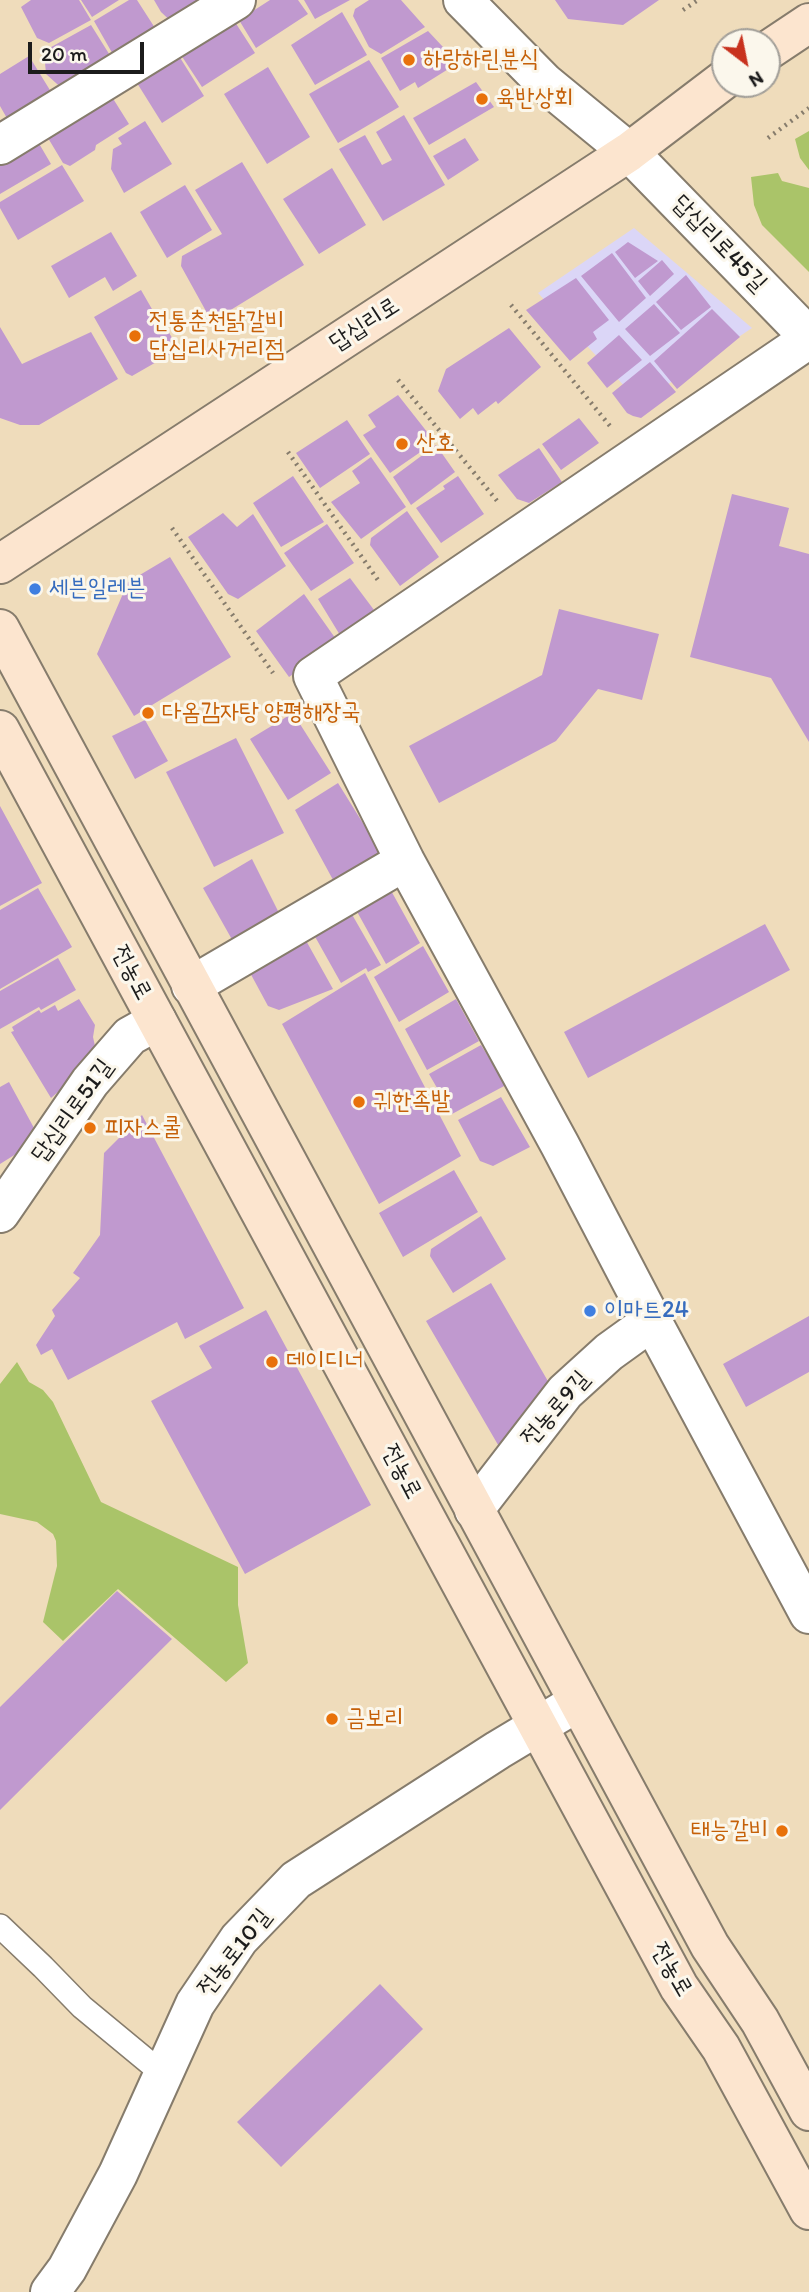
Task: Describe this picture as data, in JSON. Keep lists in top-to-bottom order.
{
  "streets": {
    "main road": ["답십리로", "전농로"],
    "street": [
      "답십리로45길",
      "답십리로51길",
      "전농로9길",
      "전농로10길"
    ]
  },
  "crossings": [
    ["답십리로45길", "답십리로"],
    ["전농로", "답십리로51길"],
    ["전농로", "전농로9길"],
    ["전농로", "전농로10길"]
  ],
  "places": [
    "하랑하린분식",
    "육반상회",
    "전통춘천닭갈비 답십리사거리점",
    "산호",
    "세븐일레븐",
    "다옴감자탕 양평해장국",
    "귀한족발",
    "피자스쿨",
    "이마트24",
    "데이디너",
    "금보리",
    "태능갈비"
  ],
  "scale_bar": "20 m",
  "north": "bottom right"
}
